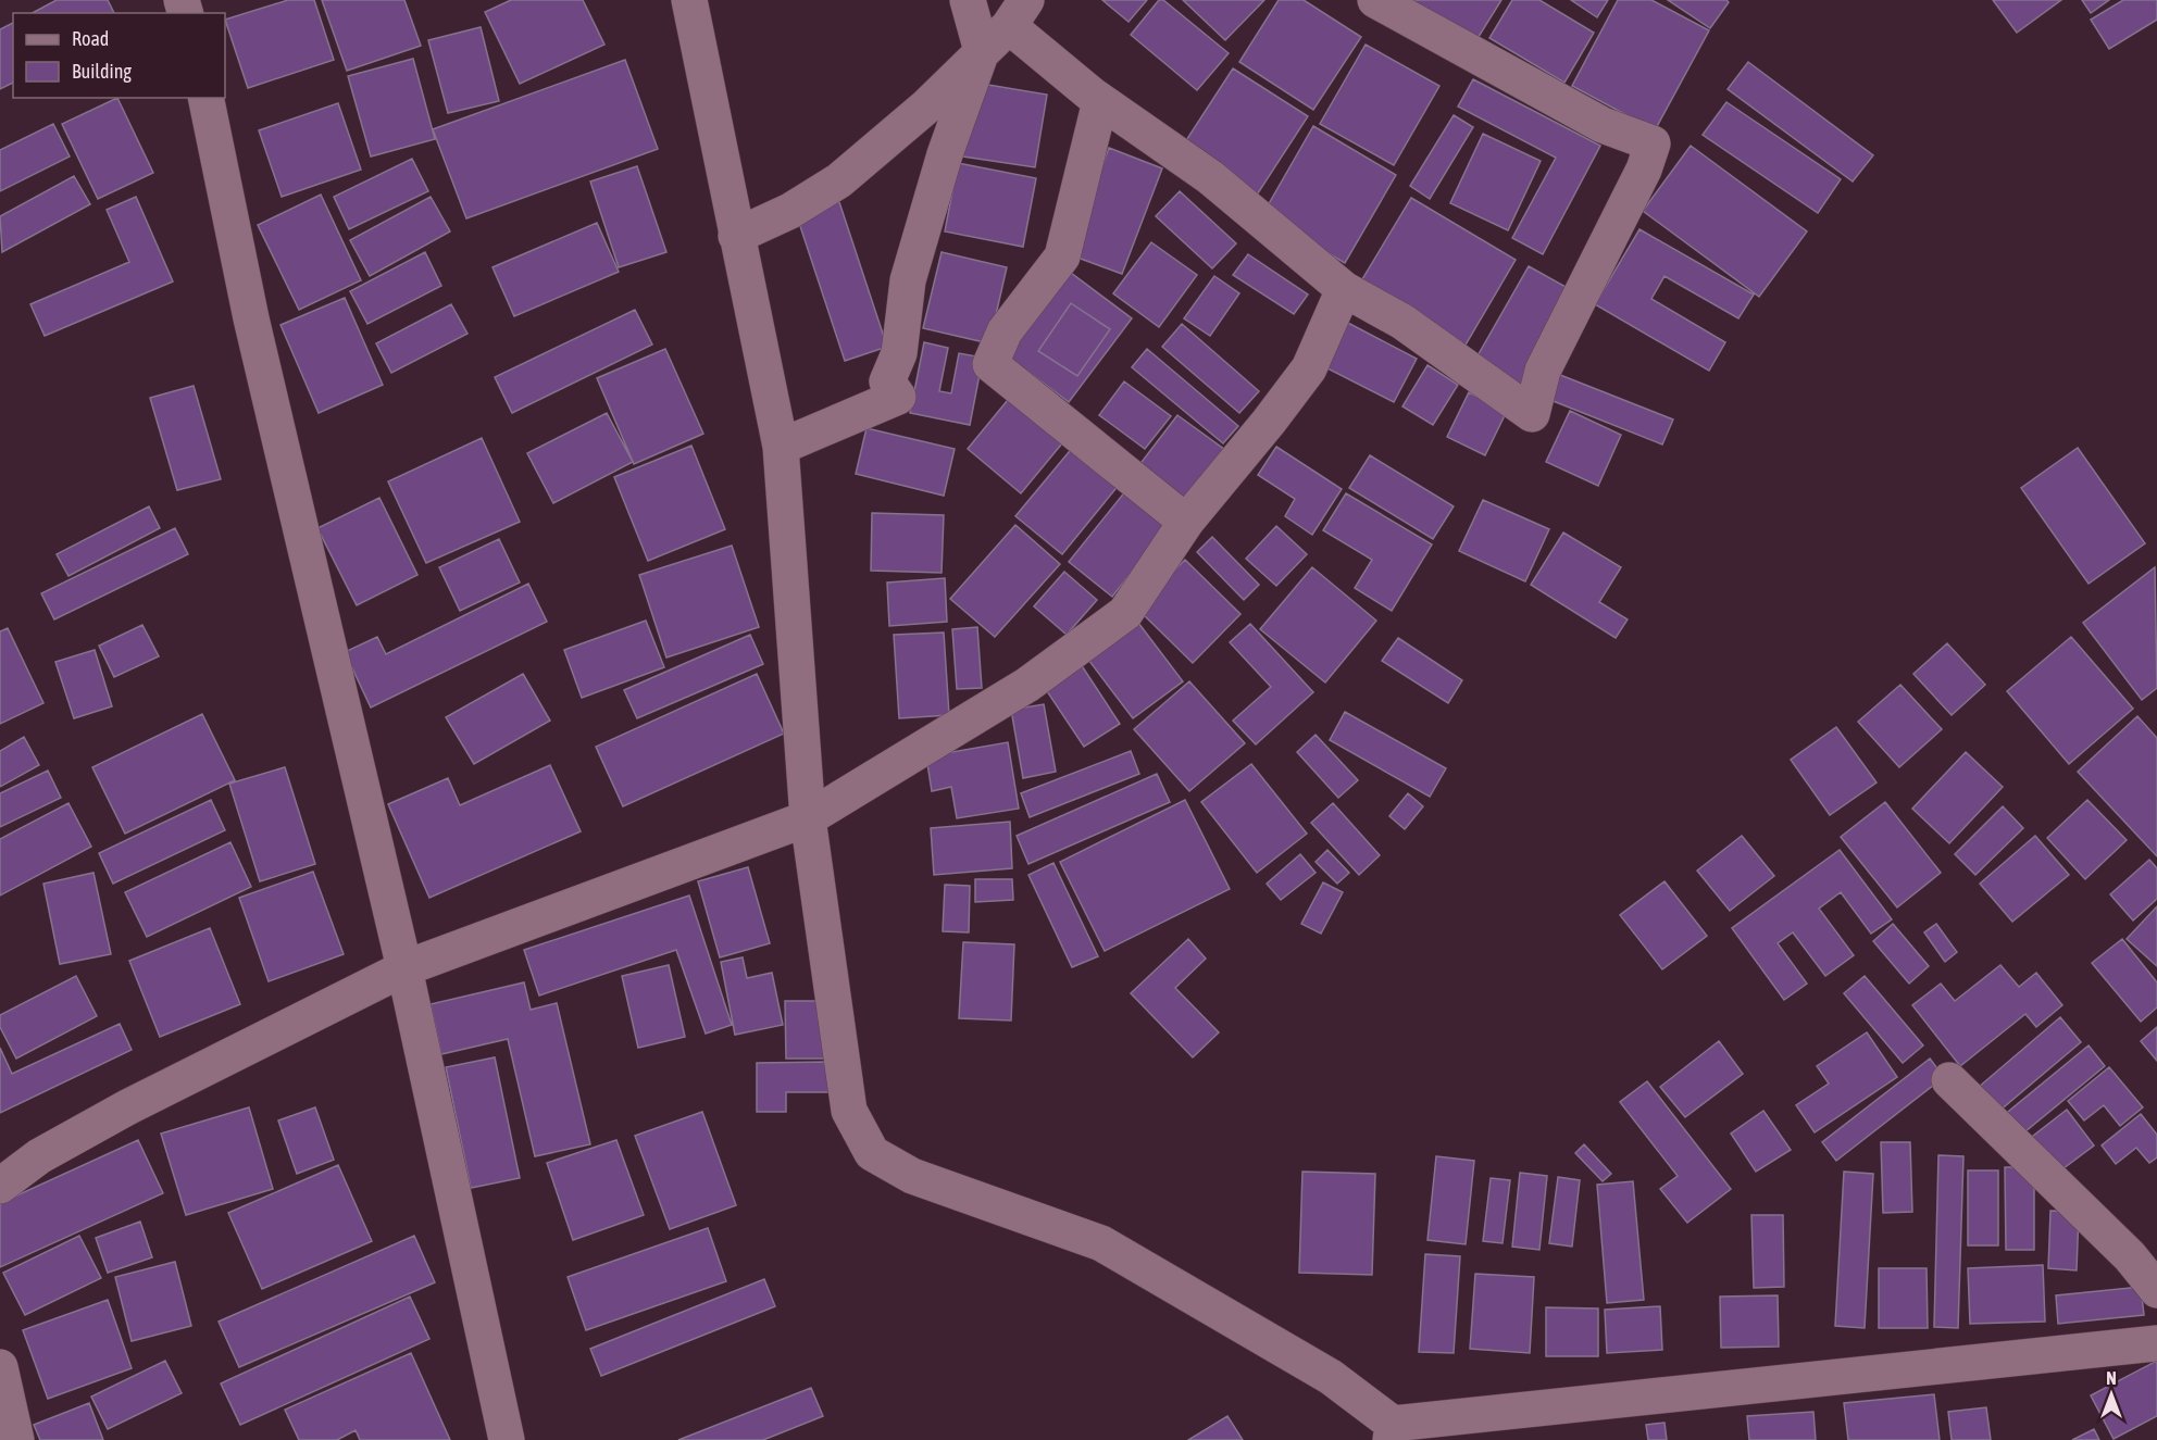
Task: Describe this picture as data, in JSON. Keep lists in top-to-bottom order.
{
  "legend": ["Road", "Building"],
  "north": "top"
}
